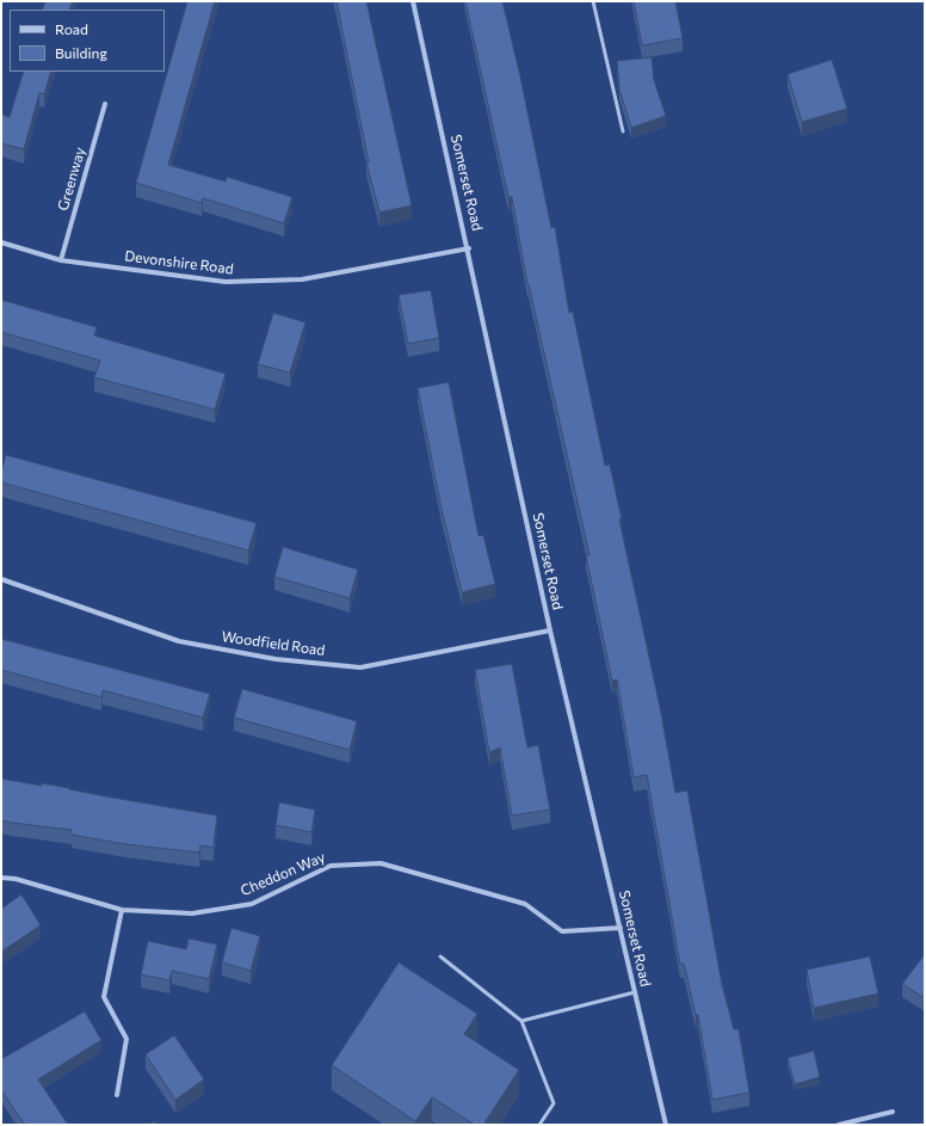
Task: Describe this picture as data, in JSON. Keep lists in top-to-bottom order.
{
  "streets": {
    "street": [
      "Greenway",
      "Somerset Road",
      "Devonshire Road",
      "Woodfield Road",
      "Cheddon Way"
    ]
  },
  "crossings": [
    ["Greenway", "Devonshire Road"],
    ["Somerset Road", "Devonshire Road"],
    ["Somerset Road", "Woodfield Road"],
    ["Somerset Road", "Cheddon Way"]
  ],
  "legend": ["Road", "Building"]
}
